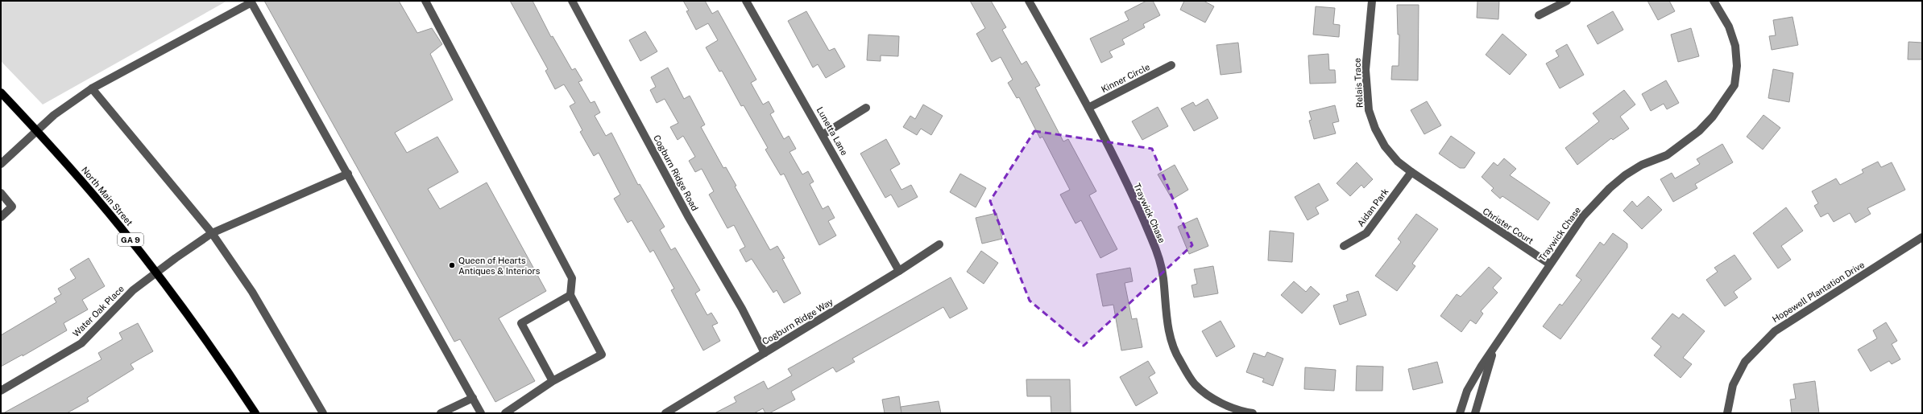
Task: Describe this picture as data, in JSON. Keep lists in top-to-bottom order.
{
  "streets": {
    "main road": ["North Main Street", "GA 9"],
    "street": [
      "Kinner Circle",
      "Relais Trace",
      "Lunetta Lane",
      "Cogburn Ridge Road",
      "Aidan Park",
      "Traywick Chase",
      "Christer Court",
      "Hopewell Plantation Drive",
      "Water Oak Place",
      "Cogburn Ridge Way"
    ]
  },
  "crossings": [
    ["Kinner Circle", "Traywick Chase"],
    ["Relais Trace", "Aidan Park"],
    ["Relais Trace", "Christer Court"],
    ["Lunetta Lane", "Cogburn Ridge Way"],
    ["Cogburn Ridge Road", "Cogburn Ridge Way"],
    ["North Main Street", "Water Oak Place"],
    ["Traywick Chase", "Christer Court"]
  ],
  "places": ["Queen of Hearts Antiques & Interiors"]
}
